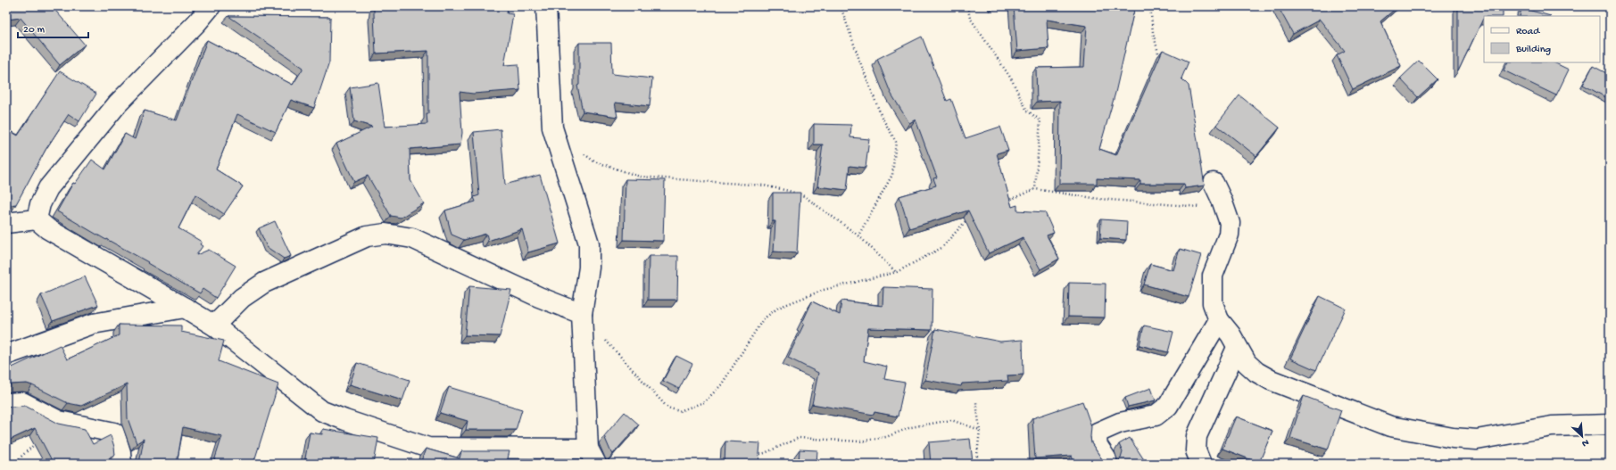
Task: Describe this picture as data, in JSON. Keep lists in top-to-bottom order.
{
  "legend": ["Road", "Building"],
  "scale_bar": "20 m",
  "north": "bottom right"
}
